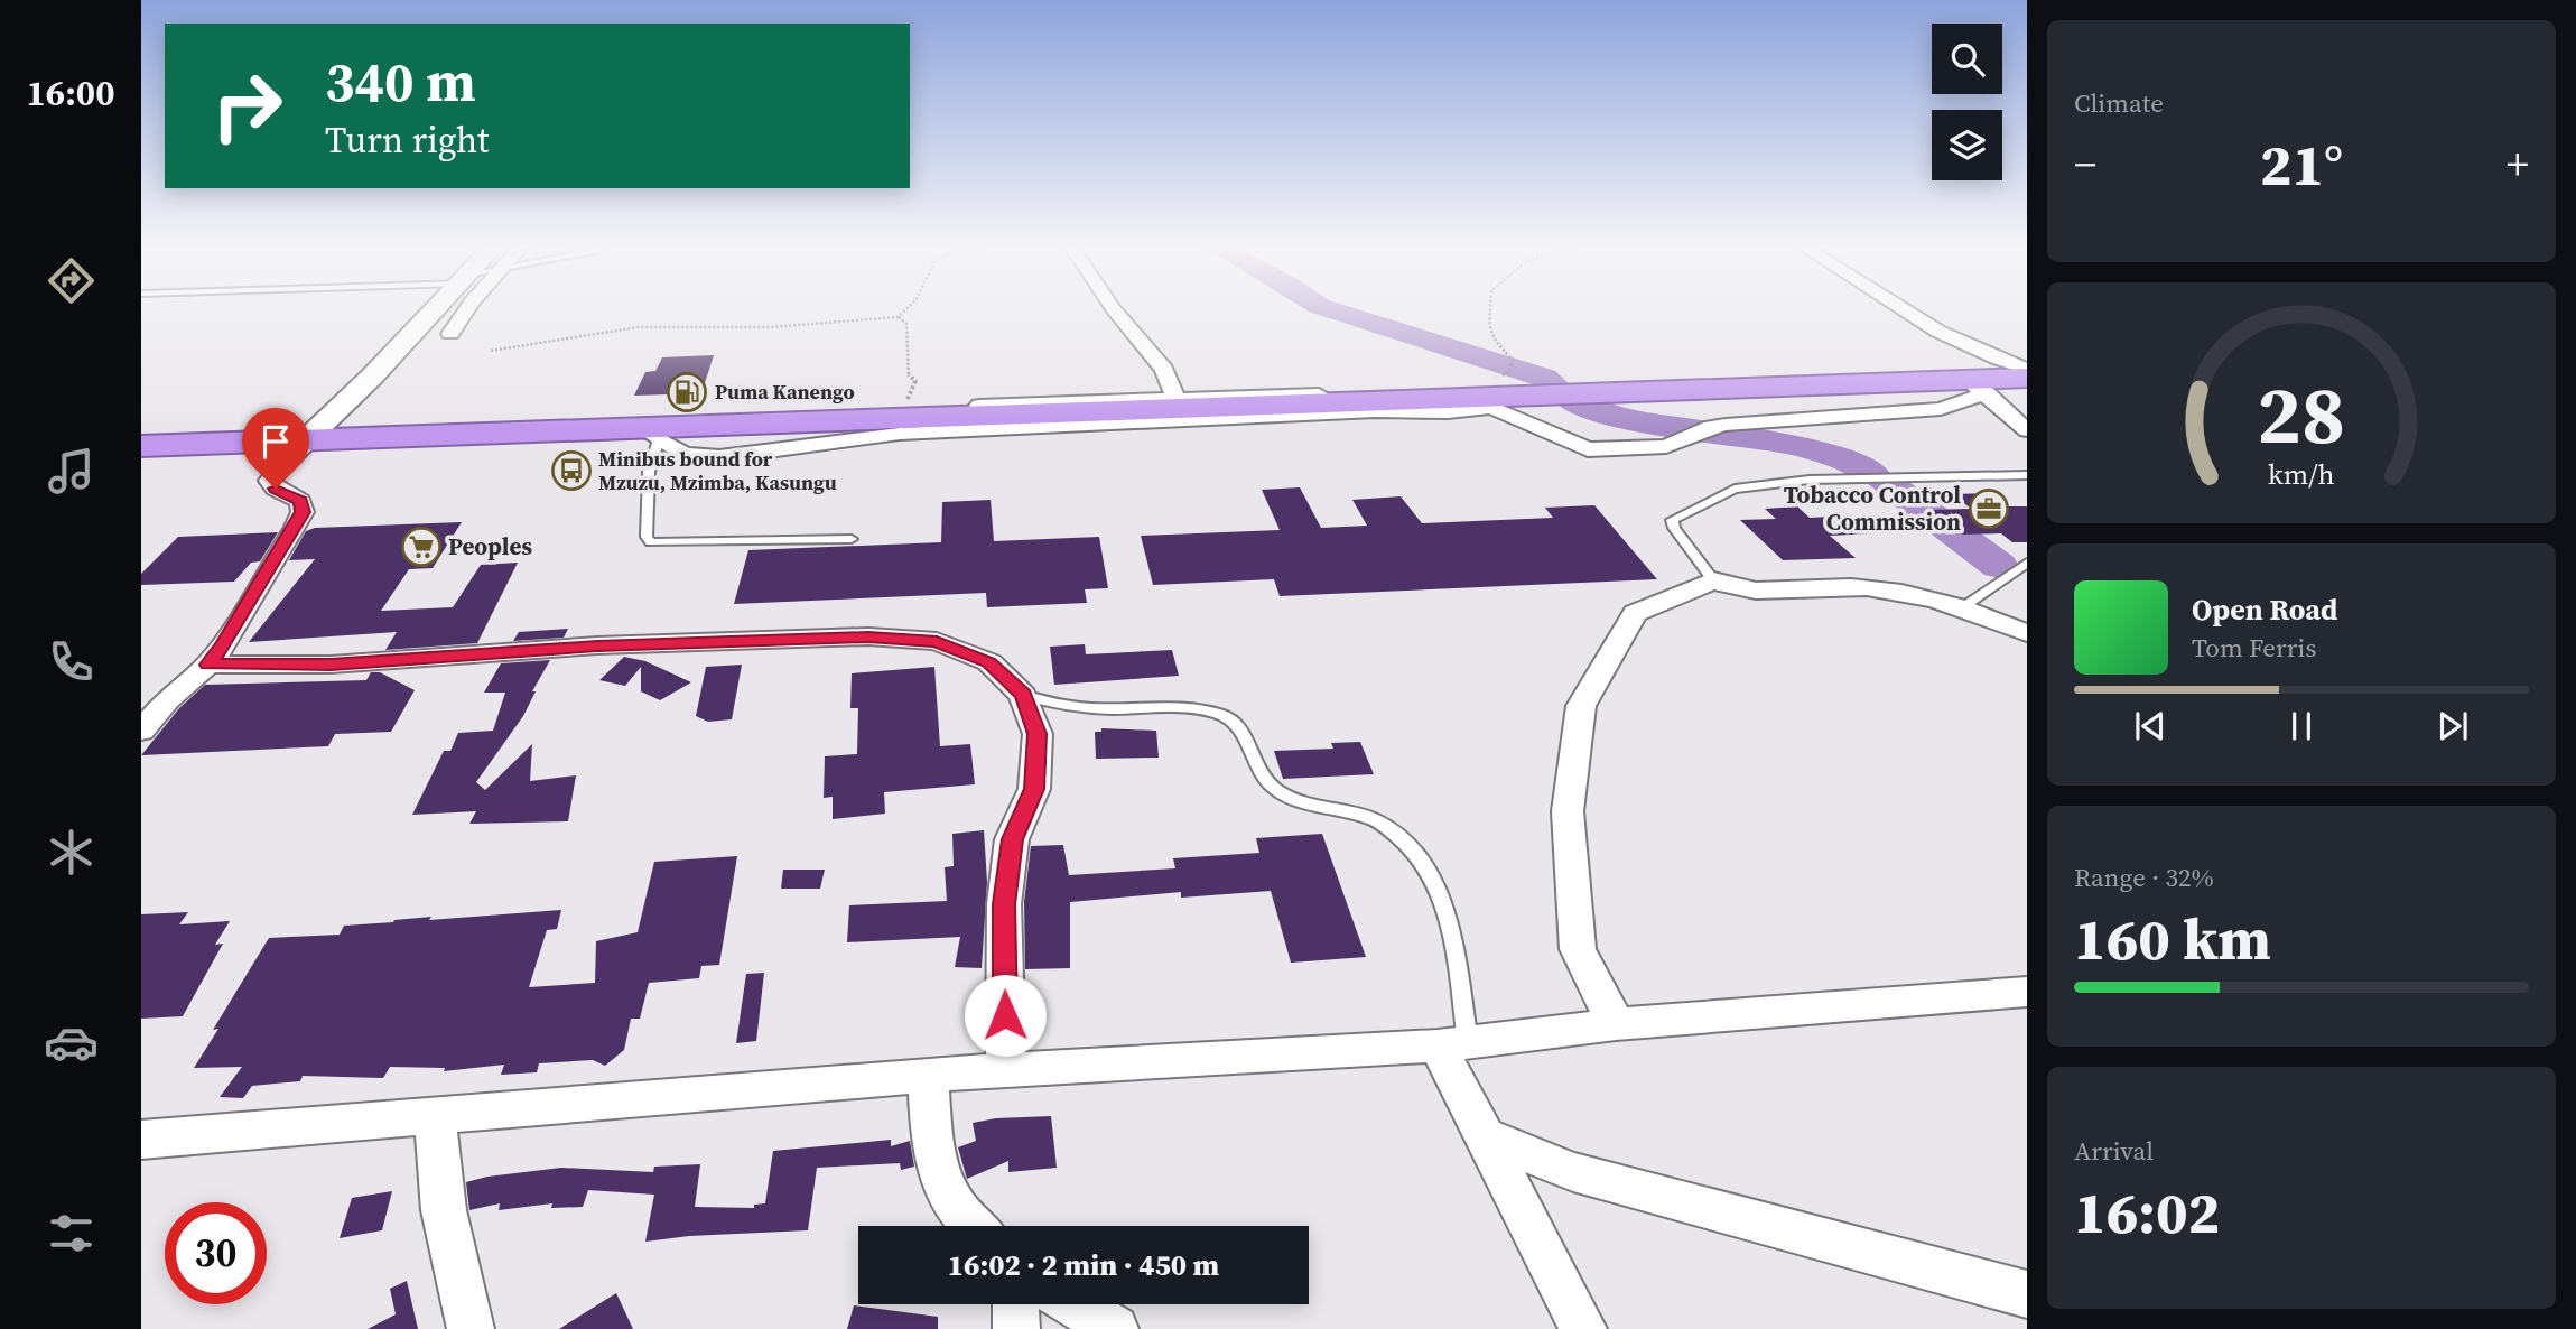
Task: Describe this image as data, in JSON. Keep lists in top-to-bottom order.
{
  "places": {
    "fuel station": ["Puma Kanengo"],
    "bus stop": ["Minibus bound for Mzuzu, Mzimba, Kasungu"],
    "office": ["Tobacco Control Commission"],
    "supermarket": ["Peoples"]
  },
  "page": {
    "tabs": "16:00",
    "tile": [
      "Climate",
      ["Range · 32%", "160 km"],
      ["Arrival", "16:02"]
    ],
    "turn": ["340 m", "Turn right"],
    "heat": ["−", "21°", "+"],
    "song": ["Open Road", "Tom Ferris"],
    "limit": "30",
    "trip": "16:02 · 2 min · 450 m",
    "gauge": ["28", "km/h"]
  }
}
